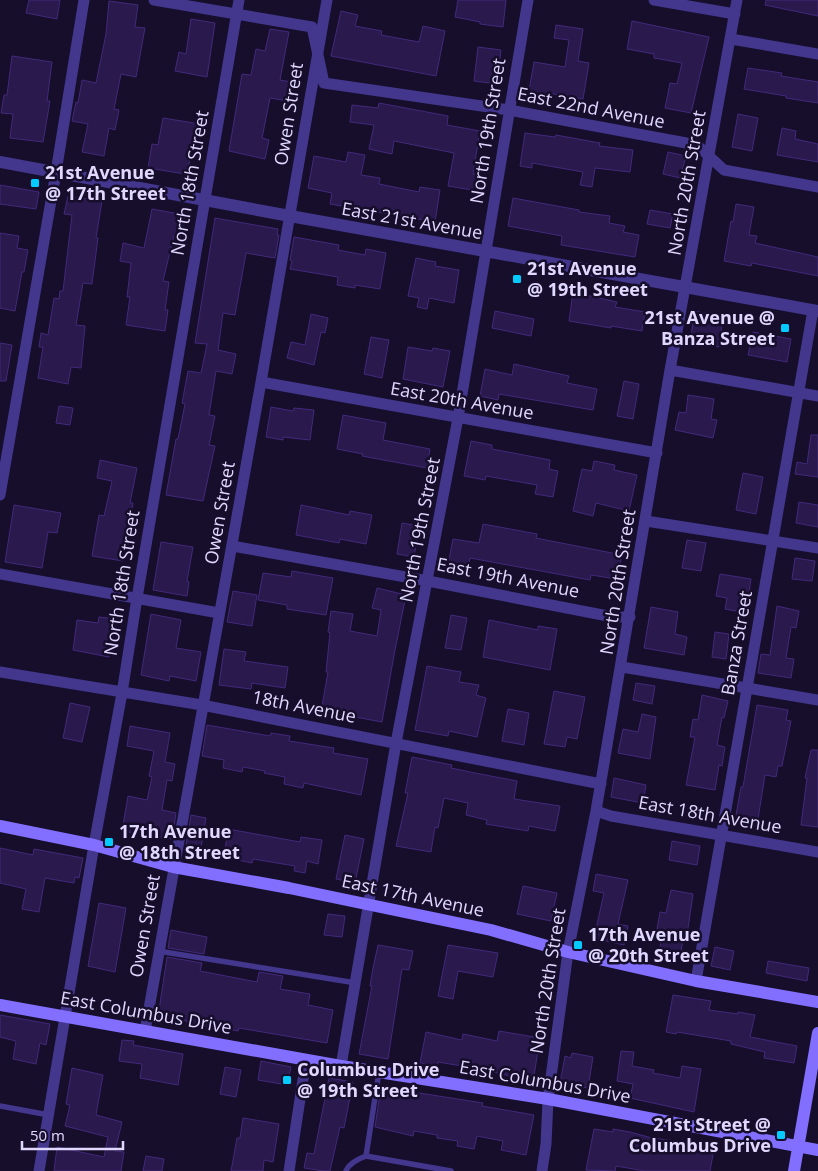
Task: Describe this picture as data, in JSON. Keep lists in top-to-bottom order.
{
  "streets": {
    "main road": ["East 17th Avenue", "East Columbus Drive"],
    "street": [
      "East 22nd Avenue",
      "Owen Street",
      "North 19th Street",
      "North 18th Street",
      "North 20th Street",
      "East 21st Avenue",
      "East 20th Avenue",
      "East 19th Avenue",
      "Banza Street",
      "18th Avenue",
      "East 18th Avenue"
    ]
  },
  "crossings": [
    ["East 22nd Avenue", "Owen Street"],
    ["East 22nd Avenue", "North 19th Street"],
    ["East 22nd Avenue", "North 18th Street"],
    ["East 22nd Avenue", "North 20th Street"],
    ["Owen Street", "East 21st Avenue"],
    ["Owen Street", "East 20th Avenue"],
    ["Owen Street", "East 19th Avenue"],
    ["Owen Street", "18th Avenue"],
    ["Owen Street", "East 17th Avenue"],
    ["Owen Street", "East Columbus Drive"],
    ["North 19th Street", "East 21st Avenue"],
    ["North 19th Street", "East 20th Avenue"],
    ["North 19th Street", "East 19th Avenue"],
    ["North 19th Street", "18th Avenue"],
    ["North 19th Street", "East 17th Avenue"],
    ["North 19th Street", "East Columbus Drive"],
    ["North 18th Street", "East 21st Avenue"],
    ["North 18th Street", "18th Avenue"],
    ["North 18th Street", "East 17th Avenue"],
    ["North 18th Street", "East Columbus Drive"],
    ["North 20th Street", "East 21st Avenue"],
    ["North 20th Street", "East 20th Avenue"],
    ["North 20th Street", "East 19th Avenue"],
    ["North 20th Street", "18th Avenue"],
    ["North 20th Street", "East 18th Avenue"],
    ["North 20th Street", "East 17th Avenue"],
    ["North 20th Street", "East Columbus Drive"],
    ["East 21st Avenue", "Banza Street"],
    ["Banza Street", "East 18th Avenue"],
    ["Banza Street", "East 17th Avenue"]
  ],
  "places": {
    "transit": [
      "21st Avenue @ 17th Street",
      "21st Avenue @ 19th Street",
      "21st Avenue @ Banza Street",
      "17th Avenue @ 18th Street",
      "17th Avenue @ 20th Street",
      "Columbus Drive @ 19th Street",
      "21st Street @ Columbus Drive"
    ]
  },
  "scale_bar": "50 m"
}
